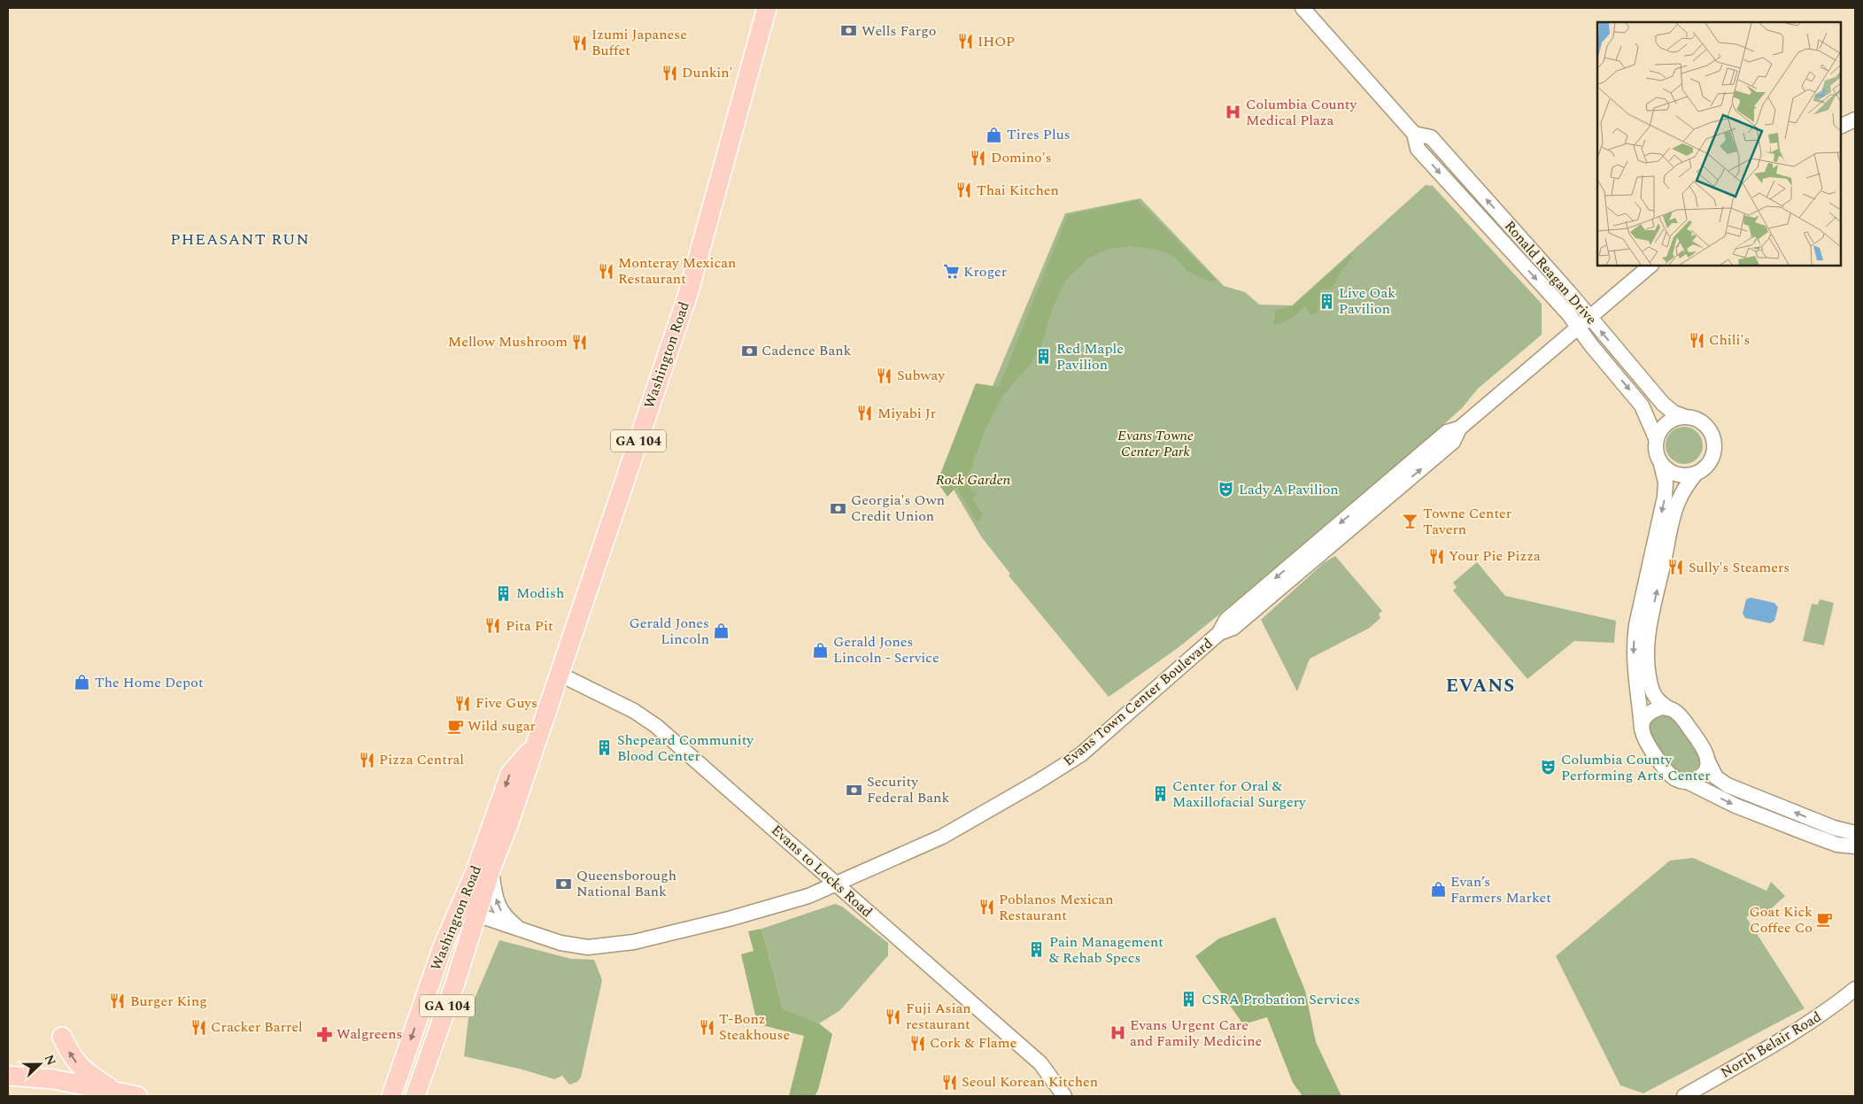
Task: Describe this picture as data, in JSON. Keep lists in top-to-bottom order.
{
  "streets": {
    "main road": ["Washington Road", "GA 104"],
    "street": [
      "Ronald Reagan Drive",
      "Evans Town Center Boulevard",
      "Evans to Locks Road",
      "North Belair Road"
    ]
  },
  "crossings": [
    ["Ronald Reagan Drive", "Evans Town Center Boulevard"],
    ["Washington Road", "Evans Town Center Boulevard"],
    ["Washington Road", "Evans to Locks Road"],
    ["Evans Town Center Boulevard", "Evans to Locks Road"]
  ],
  "districts": ["PHEASANT RUN", "EVANS"],
  "parks": ["Evans Towne Center Park", "Rock Garden"],
  "places": {
    "bank": [
      "Wells Fargo",
      "Cadence Bank",
      "Georgia's Own Credit Union",
      "Security Federal Bank",
      "Queensborough National Bank"
    ],
    "restaurant": [
      "IHOP",
      "Izumi Japanese Buffet",
      "Dunkin'",
      "Domino's",
      "Thai Kitchen",
      "Monteray Mexican Restaurant",
      "Chili's",
      "Mellow Mushroom",
      "Subway",
      "Miyabi Jr",
      "Your Pie Pizza",
      "Sully's Steamers",
      "Pita Pit",
      "Five Guys",
      "Pizza Central",
      "Poblanos Mexican Restaurant",
      "Burger King",
      "Fuji Asian restaurant",
      "Cracker Barrel",
      "T-Bonz Steakhouse",
      "Cork & Flame",
      "Seoul Korean Kitchen"
    ],
    "hospital": ["Columbia County Medical Plaza", "Evans Urgent Care and Family Medicine"],
    "shop": [
      "Tires Plus",
      "Gerald Jones Lincoln",
      "Gerald Jones Lincoln - Service",
      "The Home Depot",
      "Evan’s Farmers Market"
    ],
    "supermarket": ["Kroger"],
    "building": [
      "Live Oak Pavilion",
      "Red Maple Pavilion",
      "Modish",
      "Shepeard Community Blood Center",
      "Center for Oral & Maxillofacial Surgery",
      "Pain Management & Rehab Specs",
      "CSRA Probation Services"
    ],
    "theatre": ["Lady A Pavilion", "Columbia County Performing Arts Center"],
    "bar": ["Towne Center Tavern"],
    "cafe": ["Wild sugar", "Goat Kick Coffee Co"],
    "pharmacy": ["Walgreens"]
  },
  "north": "right"
}
